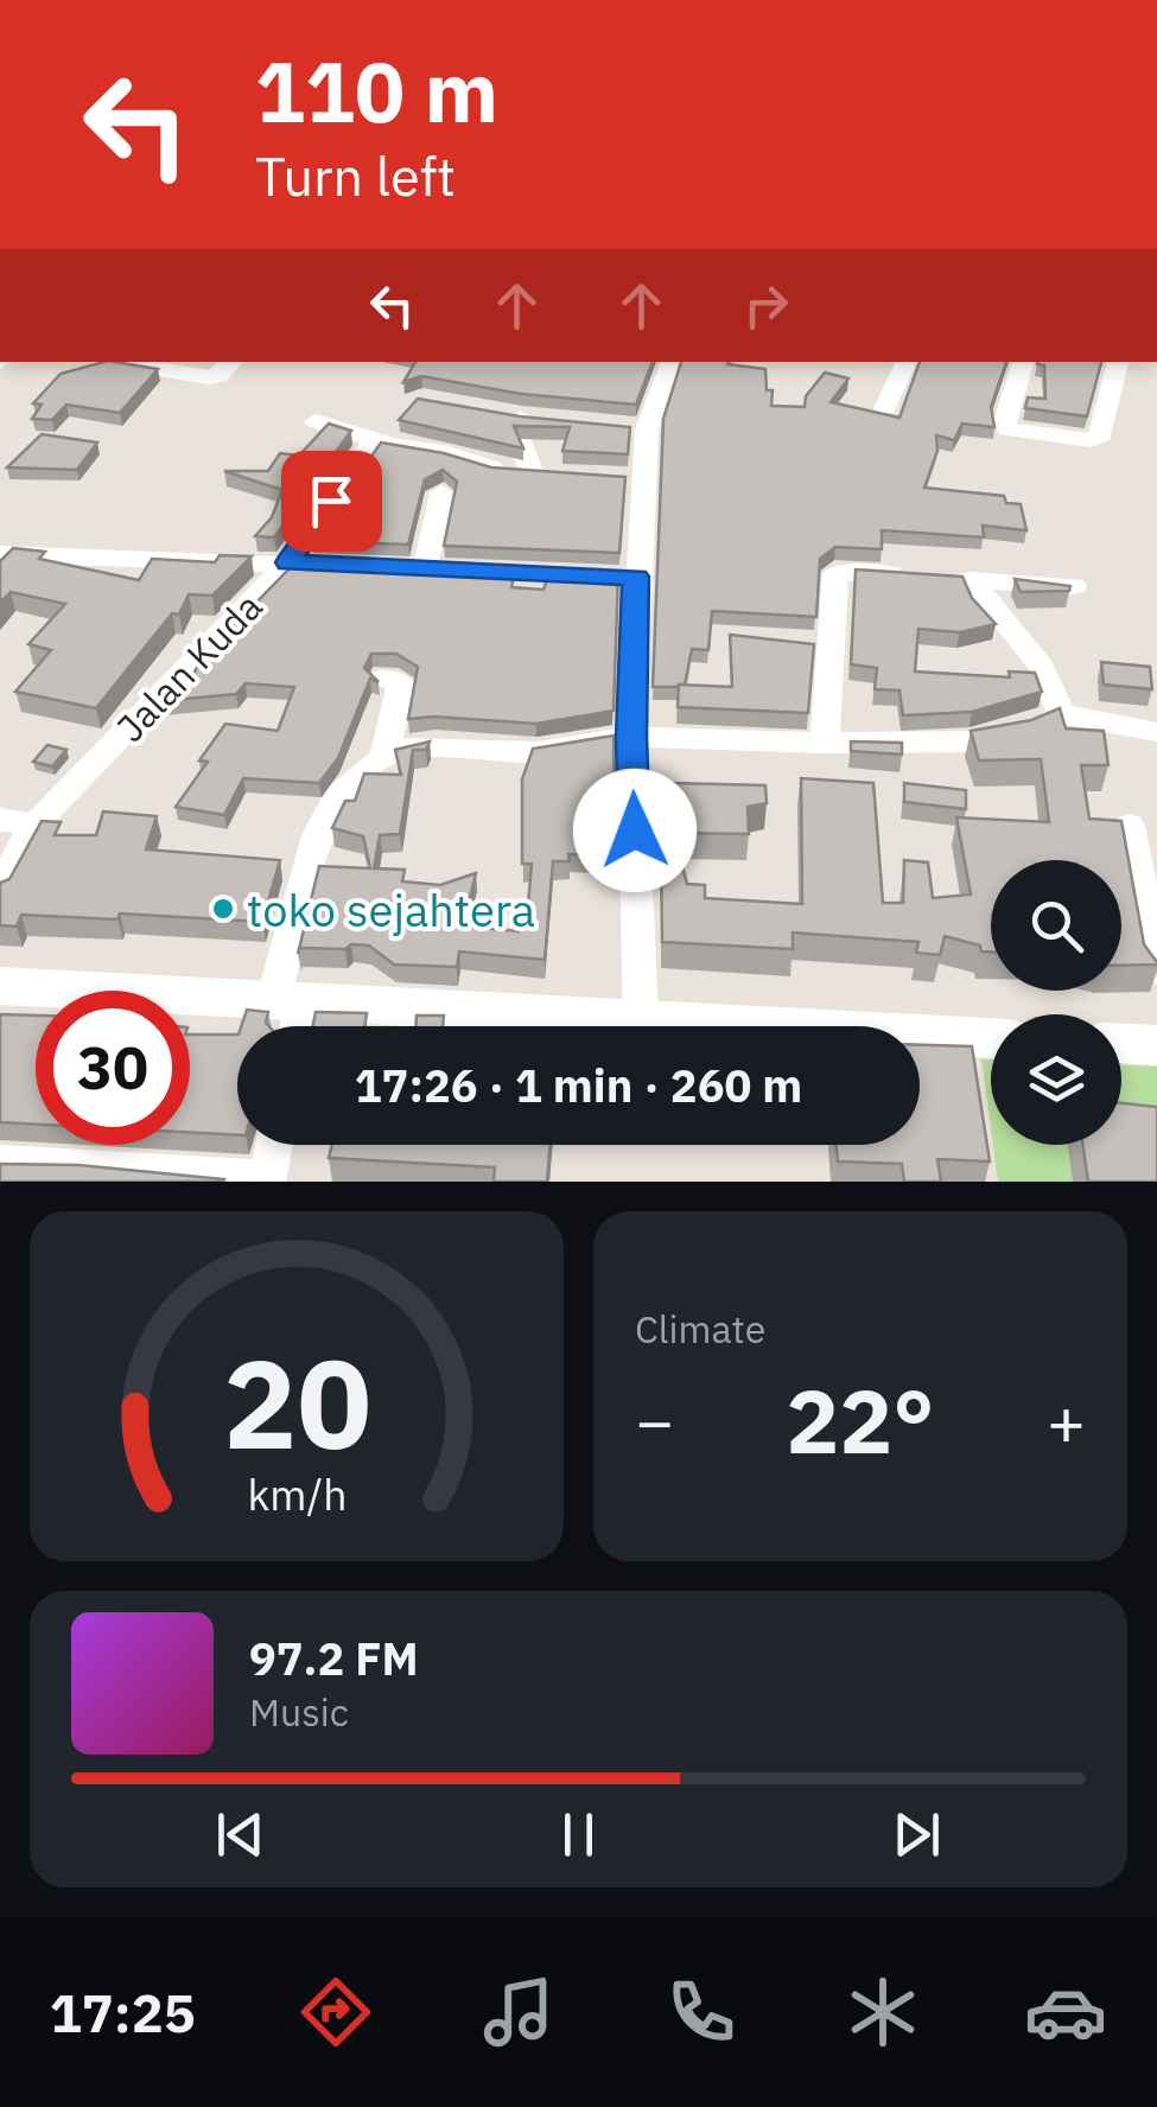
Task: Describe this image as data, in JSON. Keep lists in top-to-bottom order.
{
  "streets": {
    "street": ["Jalan Kuda"]
  },
  "places": ["toko sejahtera"],
  "page": {
    "turn": ["110 m", "Turn left"],
    "limit": "30",
    "trip": "17:26 · 1 min · 260 m",
    "tile": "Climate",
    "heat": ["−", "22°", "+"],
    "song": ["97.2 FM", "Music"],
    "tabs": "17:25",
    "gauge": ["20", "km/h"]
  }
}
